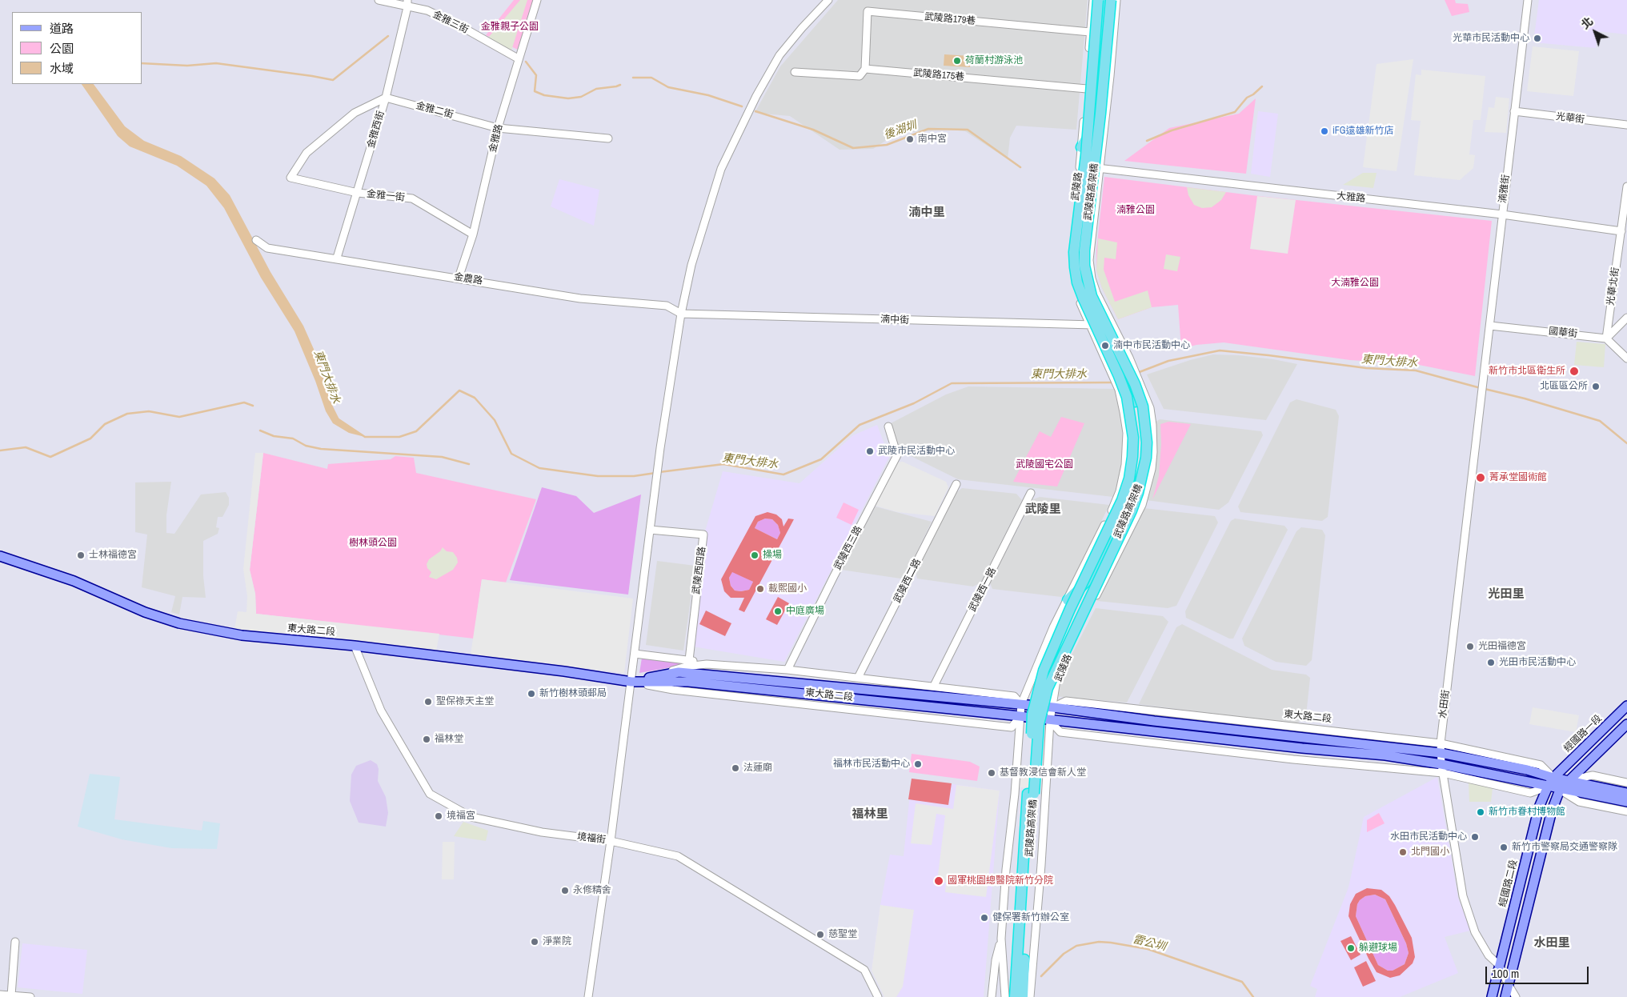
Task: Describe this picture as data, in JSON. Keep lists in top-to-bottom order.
{
  "streets": {
    "highway": ["武陵路高架橋"],
    "main road": ["東大路二段", "經國路一段", "經國路二段"],
    "street": [
      "武陵路179巷",
      "金雅三街",
      "武陵路175巷",
      "金雅二街",
      "光華街",
      "金雅西街",
      "金雅路",
      "武陵路",
      "湳雅街",
      "金雅一街",
      "大雅路",
      "金農路",
      "光華北街",
      "湳中街",
      "國華街",
      "武陵西三路",
      "武陵西四路",
      "武陵西二路",
      "武陵西一路",
      "水田街",
      "境福街"
    ]
  },
  "crossings": [
    ["武陵路179巷", "武陵路175巷"],
    ["武陵路179巷", "武陵路"],
    ["金雅三街", "金雅西街"],
    ["金雅三街", "金雅路"],
    ["武陵路175巷", "武陵路"],
    ["金雅二街", "金雅西街"],
    ["金雅二街", "金雅路"],
    ["金雅二街", "金雅一街"],
    ["光華街", "湳雅街"],
    ["金雅西街", "金雅一街"],
    ["金雅西街", "金農路"],
    ["金雅路", "金雅一街"],
    ["金雅路", "金農路"],
    ["武陵路", "大雅路"],
    ["武陵路", "湳中街"],
    ["武陵路", "東大路二段"],
    ["湳雅街", "大雅路"],
    ["湳雅街", "國華街"],
    ["湳雅街", "水田街"],
    ["大雅路", "光華北街"],
    ["金農路", "湳中街"],
    ["光華北街", "國華街"],
    ["武陵西三路", "東大路二段"],
    ["武陵西四路", "東大路二段"],
    ["武陵西二路", "東大路二段"],
    ["武陵西一路", "東大路二段"],
    ["東大路二段", "水田街"],
    ["東大路二段", "經國路一段"],
    ["東大路二段", "境福街"],
    ["東大路二段", "經國路二段"],
    ["水田街", "經國路二段"],
    ["經國路一段", "經國路二段"]
  ],
  "districts": [
    "湳中里",
    "武陵里",
    "光田里",
    "福林里",
    "水田里"
  ],
  "water": ["後湖圳", "東門大排水", "雷公圳"],
  "parks": [
    "金雅親子公園",
    "湳雅公園",
    "大湳雅公園",
    "武陵國宅公園",
    "樹林頭公園"
  ],
  "places": [
    "光華市民活動中心",
    "荷蘭村游泳池",
    "iFG遠雄新竹店",
    "南中宮",
    "湳中市民活動中心",
    "新竹市北區衛生所",
    "北區區公所",
    "武陵市民活動中心",
    "菁承堂國術館",
    "士林福德宮",
    "操場",
    "載熙國小",
    "中庭廣場",
    "光田福德宮",
    "光田市民活動中心",
    "新竹樹林頭郵局",
    "聖保祿天主堂",
    "福林堂",
    "福林市民活動中心",
    "法蓮廟",
    "基督教浸信會新人堂",
    "新竹市眷村博物館",
    "境福宮",
    "水田市民活動中心",
    "新竹市警察局交通警察隊",
    "北門國小",
    "國軍桃園總醫院新竹分院",
    "永修精舍",
    "健保署新竹辦公室",
    "慈聖堂",
    "淨業院",
    "躲避球場"
  ],
  "legend": ["道路", "公園", "水域"],
  "scale_bar": "100 m",
  "north": "top left"
}
